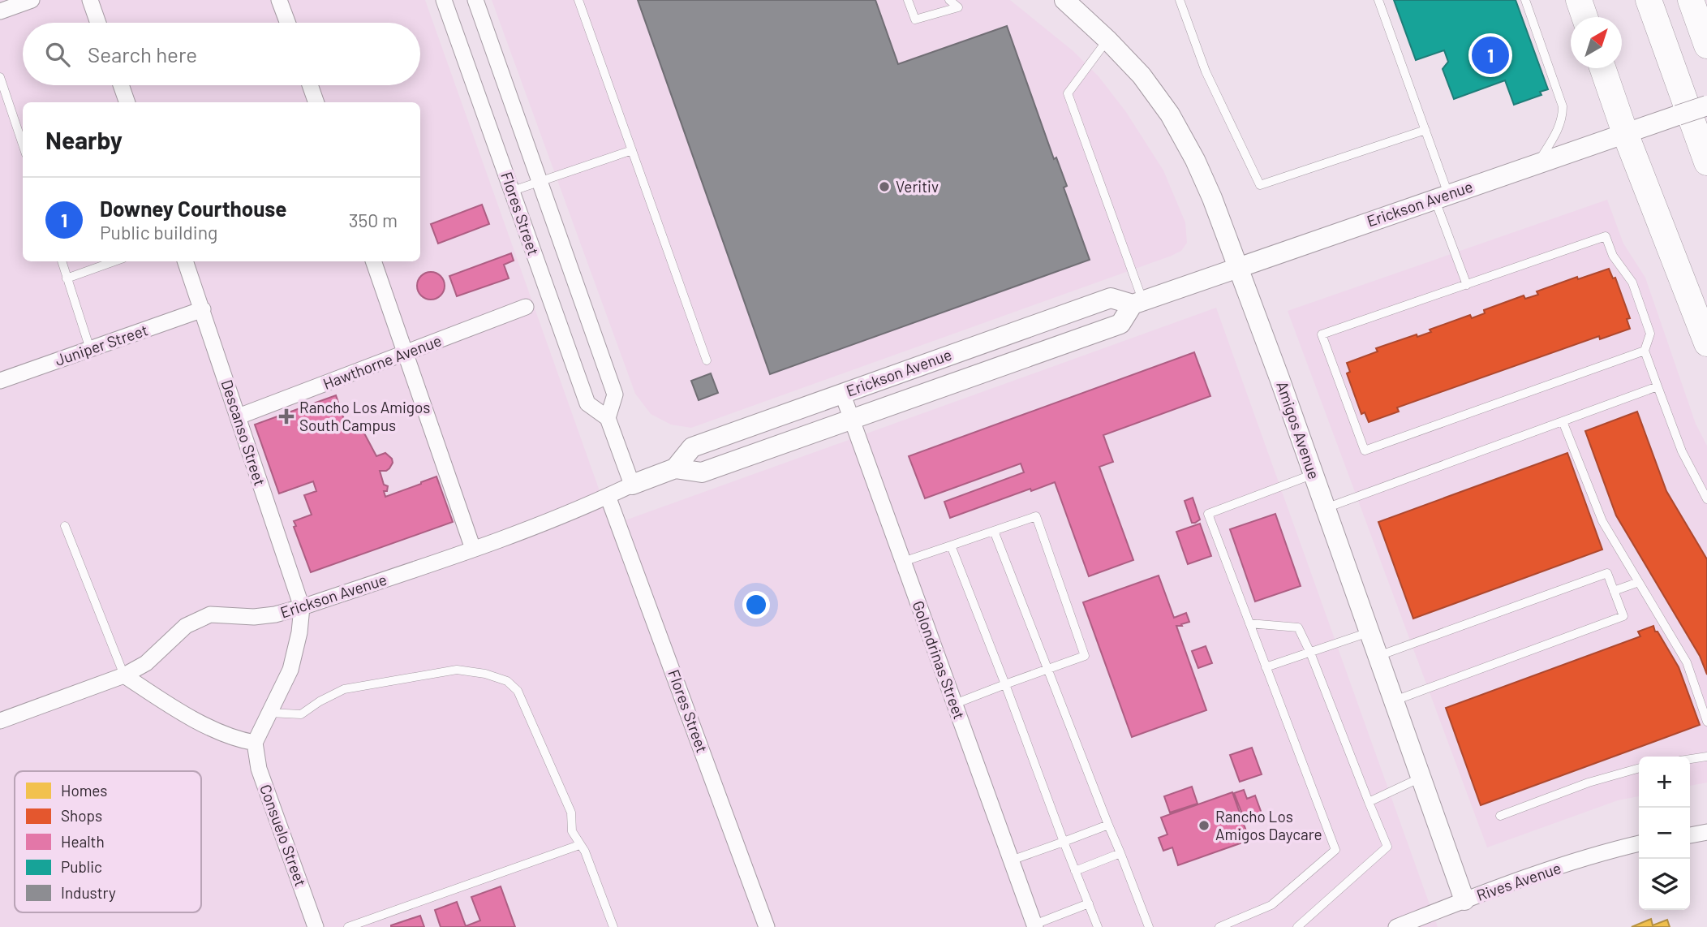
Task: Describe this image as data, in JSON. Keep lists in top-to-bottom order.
{
  "streets": {
    "street": [
      "Erickson Avenue",
      "Flores Street",
      "Juniper Street",
      "Hawthorne Avenue",
      "Amigos Avenue",
      "Descanso Street",
      "Golondrinas Street",
      "Consuelo Street",
      "Rives Avenue"
    ]
  },
  "crossings": [
    ["Erickson Avenue", "Flores Street"],
    ["Erickson Avenue", "Amigos Avenue"],
    ["Erickson Avenue", "Descanso Street"],
    ["Erickson Avenue", "Golondrinas Street"],
    ["Juniper Street", "Descanso Street"],
    ["Hawthorne Avenue", "Descanso Street"],
    ["Amigos Avenue", "Rives Avenue"]
  ],
  "places": {
    "other": ["Veritiv", "Rancho Los Amigos Daycare"],
    "health": ["Rancho Los Amigos South Campus"]
  },
  "legend": [
    "Homes",
    "Shops",
    "Health",
    "Public",
    "Industry"
  ],
  "north": "top right",
  "page": {
    "search": "Search here",
    "pins": "1",
    "heading": "Nearby",
    "list": [
      {
        "mark": "1",
        "name": "Downey Courthouse",
        "note": "Public building",
        "value": "350 m"
      }
    ],
    "map_buttons": ["+", "−"]
  }
}
